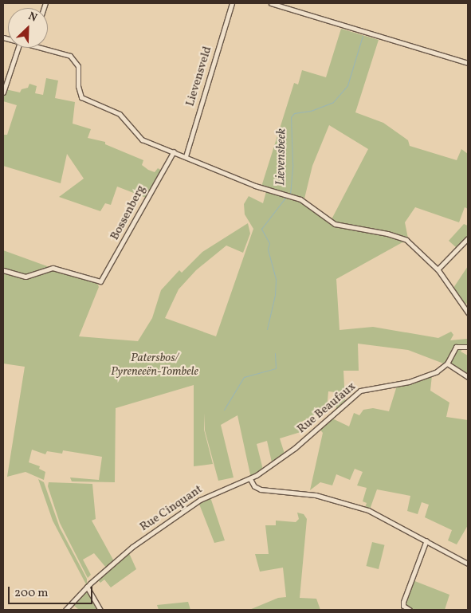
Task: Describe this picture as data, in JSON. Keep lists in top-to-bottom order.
{
  "streets": {
    "street": [
      "Lievensveld",
      "Bossenberg",
      "Rue Beaufaux",
      "Rue Cinquant"
    ]
  },
  "crossings": [
    ["Rue Beaufaux", "Rue Cinquant"]
  ],
  "water": ["Lievensbeek"],
  "parks": ["Patersbos/ Pyreneeën-Tombele"],
  "scale_bar": "200 m",
  "north": "top right"
}
